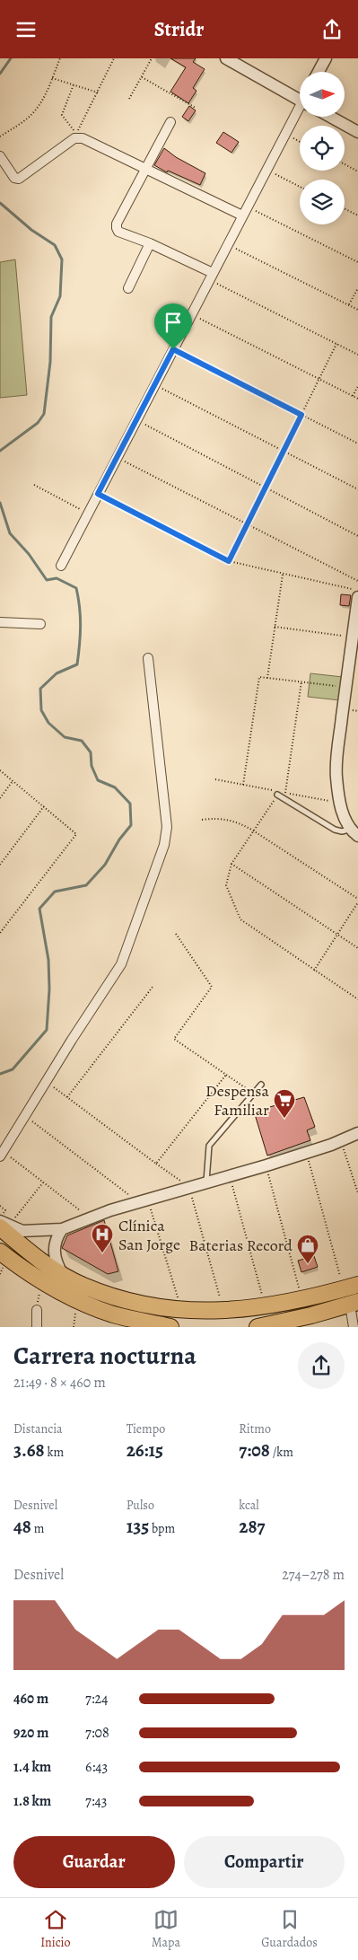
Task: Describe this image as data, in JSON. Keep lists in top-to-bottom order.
{
  "places": {
    "supermarket": ["Despensa Familiar"],
    "hospital": ["Clínica San Jorge"],
    "shop": ["Baterias Record"]
  },
  "north": "right",
  "page": {
    "header": "Stridr",
    "heading": ["Carrera nocturna", "21:49 · 8 × 460 m"],
    "stats": [
      ["Distancia", "3.68 km"],
      ["Tiempo", "26:15"],
      ["Ritmo", "7:08 /km"],
      ["Desnivel", "48 m"],
      ["Pulso", "135 bpm"],
      ["kcal", "287"]
    ],
    "chart": ["Desnivel", "274–278 m"],
    "list": [
      {
        "name": "460 m",
        "note": "7:24"
      },
      {
        "name": "920 m",
        "note": "7:08"
      },
      {
        "name": "1.4 km",
        "note": "6:43"
      },
      {
        "name": "1.8 km",
        "note": "7:43"
      }
    ],
    "buttons": ["Guardar", "Compartir"],
    "tabs": ["Inicio", "Mapa", "Guardados"]
  }
}
